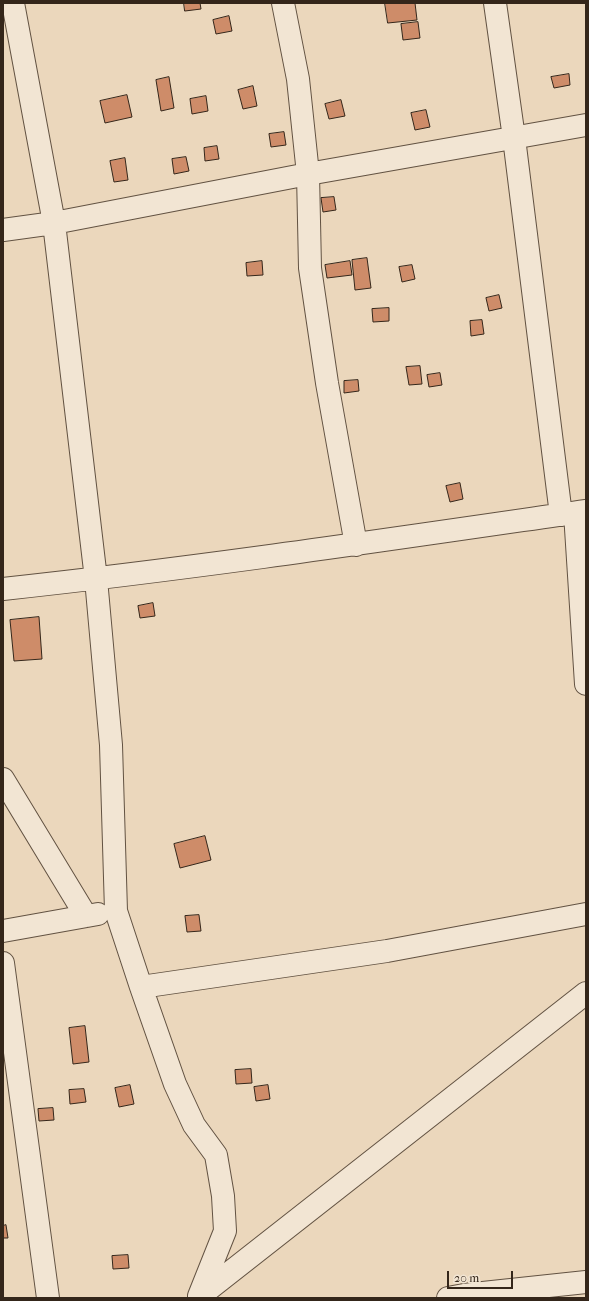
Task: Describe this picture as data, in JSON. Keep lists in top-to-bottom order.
{
  "scale_bar": "20 m"
}
